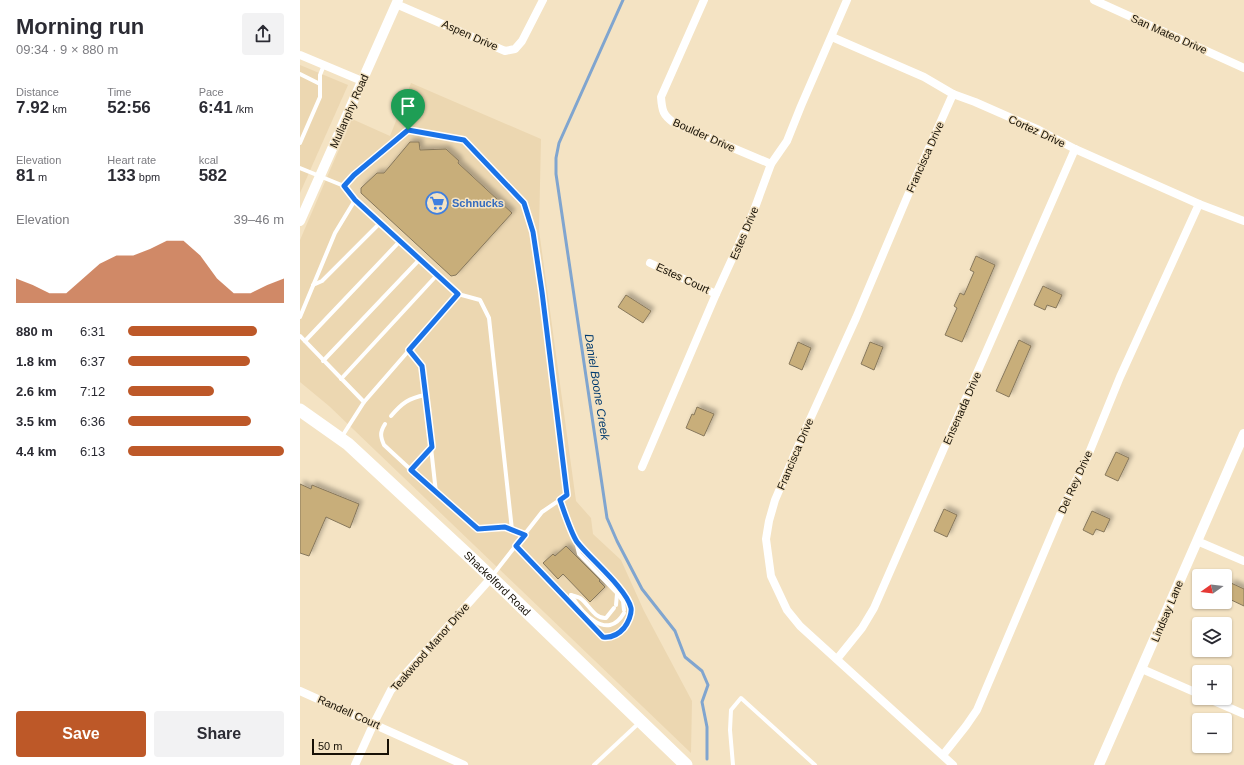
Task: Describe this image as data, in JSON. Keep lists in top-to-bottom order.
{
  "streets": {
    "main road": ["Shackelford Road"],
    "street": [
      "San Mateo Drive",
      "Aspen Drive",
      "Mullanphy Road",
      "Cortez Drive",
      "Boulder Drive",
      "Francisca Drive",
      "Estes Drive",
      "Estes Court",
      "Ensenada Drive",
      "Del Rey Drive",
      "Lindsay Lane",
      "Teakwood Manor Drive",
      "Randell Court"
    ]
  },
  "crossings": [
    ["Aspen Drive", "Mullanphy Road"],
    ["Cortez Drive", "Francisca Drive"],
    ["Cortez Drive", "Estes Drive"],
    ["Cortez Drive", "Ensenada Drive"],
    ["Cortez Drive", "Del Rey Drive"],
    ["Boulder Drive", "Estes Drive"],
    ["Francisca Drive", "Ensenada Drive"],
    ["Francisca Drive", "Del Rey Drive"],
    ["Estes Drive", "Estes Court"],
    ["Shackelford Road", "Teakwood Manor Drive"],
    ["Teakwood Manor Drive", "Randell Court"]
  ],
  "water": ["Daniel Boone Creek"],
  "places": {
    "supermarket": ["Schnucks"]
  },
  "scale_bar": "50 m",
  "north": "left",
  "page": {
    "heading": ["Morning run", "09:34 · 9 × 880 m"],
    "stats": [
      ["Distance", "7.92 km"],
      ["Time", "52:56"],
      ["Pace", "6:41 /km"],
      ["Elevation", "81 m"],
      ["Heart rate", "133 bpm"],
      ["kcal", "582"]
    ],
    "chart": ["Elevation", "39–46 m"],
    "list": [
      {
        "name": "880 m",
        "note": "6:31"
      },
      {
        "name": "1.8 km",
        "note": "6:37"
      },
      {
        "name": "2.6 km",
        "note": "7:12"
      },
      {
        "name": "3.5 km",
        "note": "6:36"
      },
      {
        "name": "4.4 km",
        "note": "6:13"
      }
    ],
    "map_buttons": ["+", "−"],
    "buttons": ["Save", "Share"],
    "scale": "50 m"
  }
}
